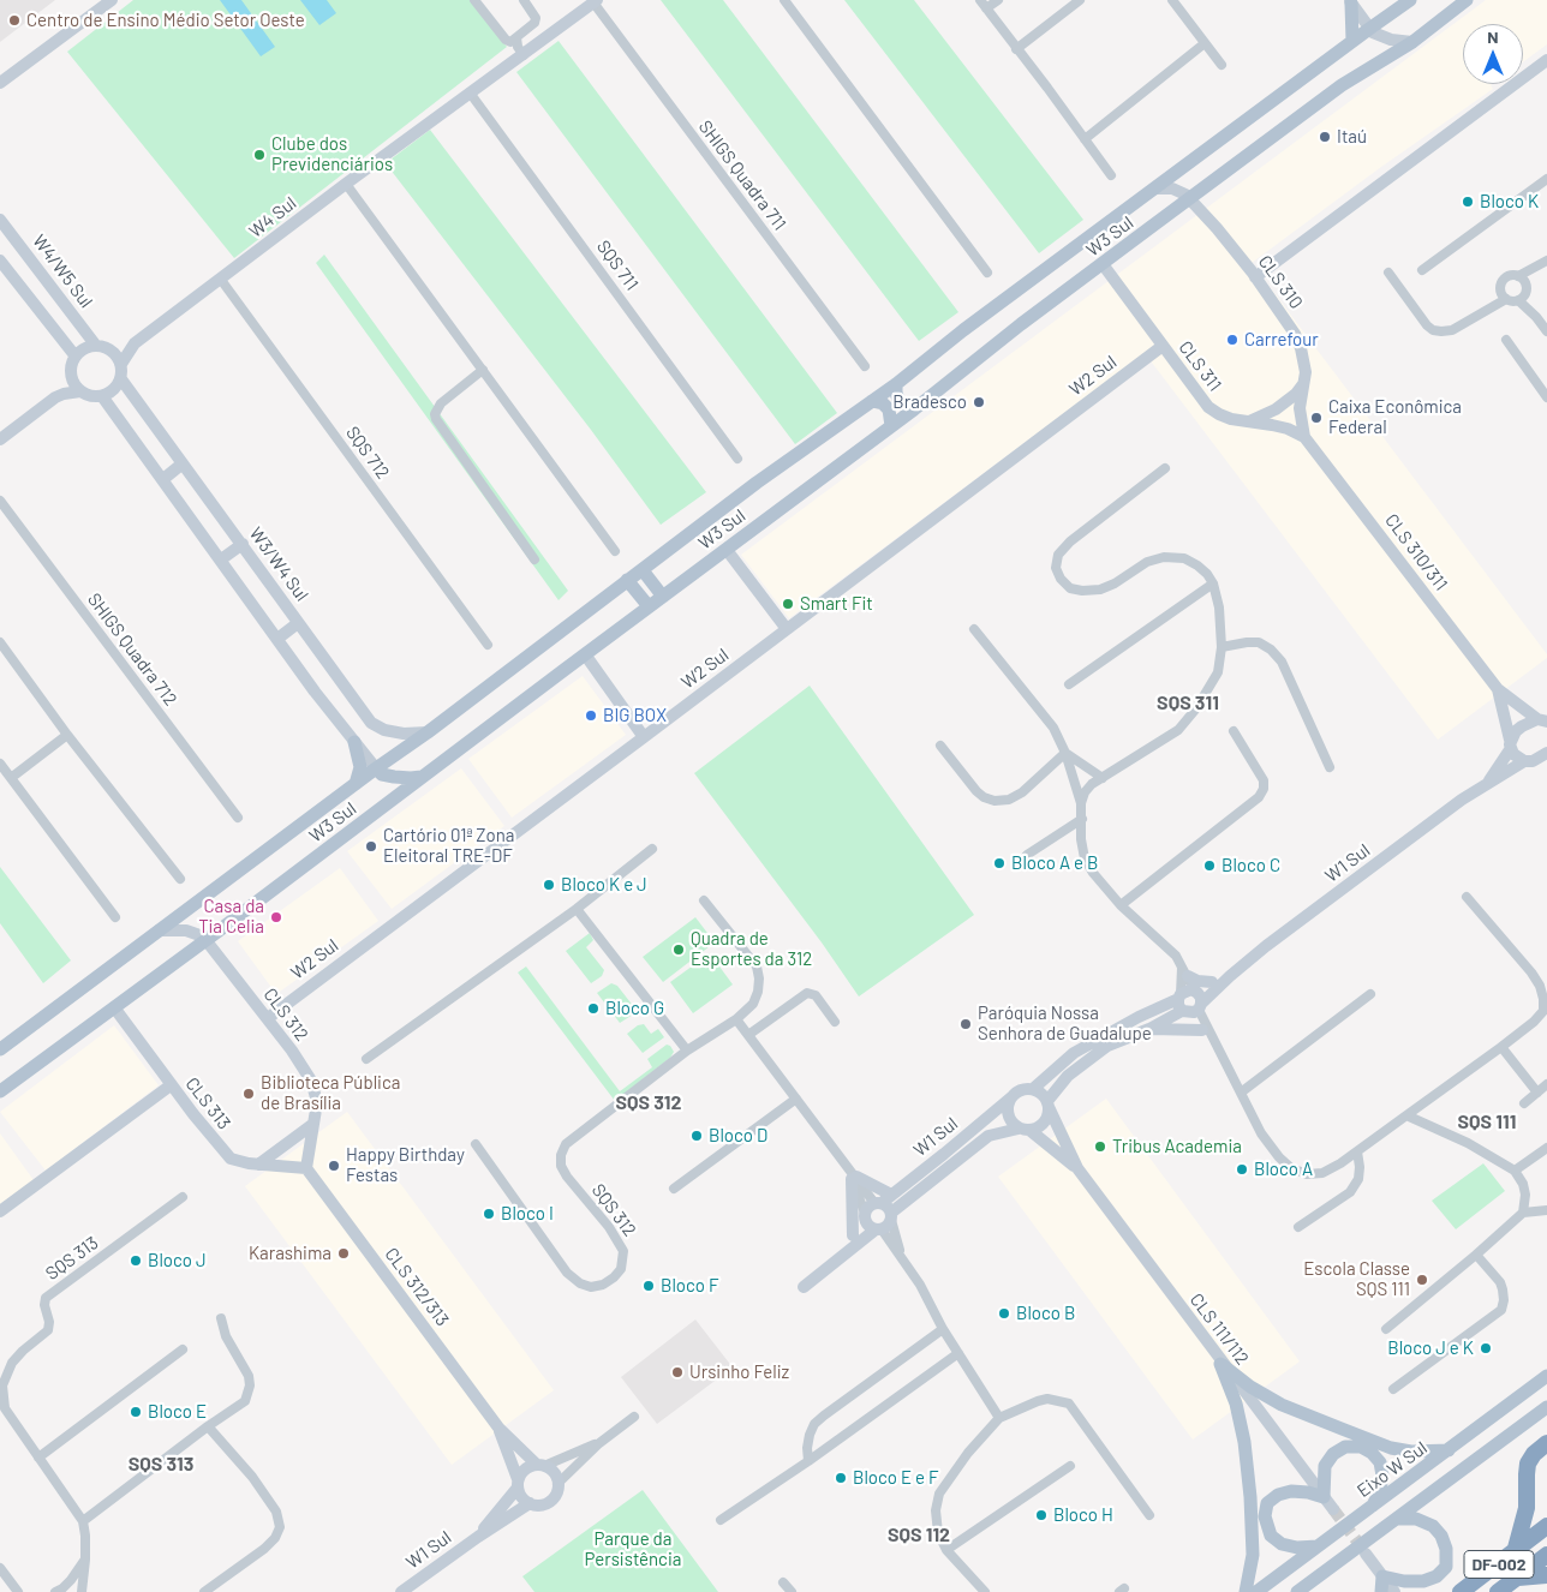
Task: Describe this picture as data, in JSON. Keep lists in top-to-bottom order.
{
  "streets": {
    "highway": ["DF-002"],
    "main road": ["W3 Sul", "Eixo W Sul"],
    "street": [
      "SHIGS Quadra 711",
      "W4 Sul",
      "SQS 711",
      "W4/W5 Sul",
      "CLS 310",
      "CLS 311",
      "W2 Sul",
      "SQS 712",
      "CLS 310/311",
      "W3/W4 Sul",
      "SHIGS Quadra 712",
      "W1 Sul",
      "CLS 312",
      "CLS 313",
      "SQS 312",
      "SQS 313",
      "CLS 312/313",
      "CLS 111/112"
    ]
  },
  "crossings": [
    ["SHIGS Quadra 711", "W4 Sul"],
    ["W4 Sul", "SQS 711"],
    ["W4 Sul", "W4/W5 Sul"],
    ["W4 Sul", "SQS 712"],
    ["W4 Sul", "W3/W4 Sul"],
    ["W3 Sul", "CLS 310"],
    ["W3 Sul", "CLS 311"],
    ["W3 Sul", "W3/W4 Sul"],
    ["W3 Sul", "CLS 312"],
    ["W3 Sul", "CLS 313"],
    ["W4/W5 Sul", "W3/W4 Sul"],
    ["CLS 310", "CLS 311"],
    ["CLS 310", "CLS 310/311"],
    ["CLS 311", "W2 Sul"],
    ["CLS 311", "CLS 310/311"],
    ["W2 Sul", "CLS 312"],
    ["CLS 310/311", "W1 Sul"],
    ["W1 Sul", "CLS 312/313"],
    ["W1 Sul", "CLS 111/112"],
    ["CLS 312", "CLS 313"],
    ["CLS 312", "CLS 312/313"],
    ["CLS 313", "CLS 312/313"]
  ],
  "districts": [
    "SQS 311",
    "SQS 312",
    "SQS 111",
    "SQS 313",
    "SQS 112"
  ],
  "parks": ["Parque da Persistência"],
  "places": [
    "Centro de Ensino Médio Setor Oeste",
    "Itaú",
    "Clube dos Previdenciários",
    "Bloco K",
    "Carrefour",
    "Bradesco",
    "Caixa Econômica Federal",
    "Smart Fit",
    "BIG BOX",
    "Cartório 01ª Zona Eleitoral TRE-DF",
    "Bloco A e B",
    "Bloco C",
    "Bloco K e J",
    "Casa da Tia Celia",
    "Quadra de Esportes da 312",
    "Bloco G",
    "Paróquia Nossa Senhora de Guadalupe",
    "Biblioteca Pública de Brasília",
    "Bloco D",
    "Tribus Academia",
    "Happy Birthday Festas",
    "Bloco A",
    "Bloco I",
    "Karashima",
    "Bloco J",
    "Escola Classe SQS 111",
    "Bloco F",
    "Bloco B",
    "Bloco J e K",
    "Ursinho Feliz",
    "Bloco E",
    "Bloco E e F",
    "Bloco H"
  ],
  "north": "top"
}
